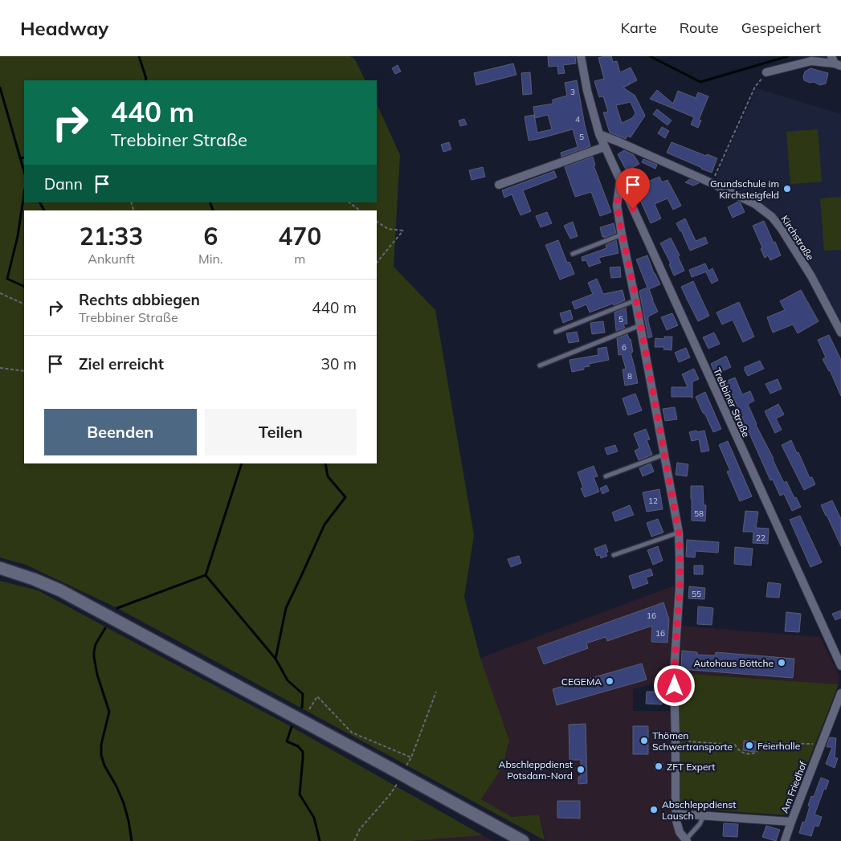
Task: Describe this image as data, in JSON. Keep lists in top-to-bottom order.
{
  "streets": {
    "street": ["Kirchstraße", "Trebbiner Straße", "Am Friedhof"]
  },
  "crossings": [
    ["Kirchstraße", "Trebbiner Straße"]
  ],
  "places": [
    "Grundschule im Kirchsteigfeld",
    "Autohaus Böttche",
    "CEGEMA",
    "Thömen Schwertransporte",
    "Feierhalle",
    "ZFT Expert",
    "Abschleppdienst Potsdam-Nord",
    "Abschleppdienst Lausch"
  ],
  "house_numbers": [
    "3",
    "4",
    "5",
    "5",
    "6",
    "8",
    "12",
    "58",
    "22",
    "55",
    "16",
    "16"
  ],
  "page": {
    "header": "Headway",
    "nav": ["Karte", "Route", "Gespeichert"],
    "turn": ["440 m", "Trebbiner Straße"],
    "then": "Dann",
    "eta": [
      "21:33",
      "Ankunft",
      "6",
      "Min.",
      "470",
      "m"
    ],
    "list": [
      {
        "name": "Rechts abbiegen",
        "note": "Trebbiner Straße",
        "value": "440 m"
      },
      {
        "name": "Ziel erreicht",
        "value": "30 m"
      }
    ],
    "buttons": ["Beenden", "Teilen"]
  }
}
